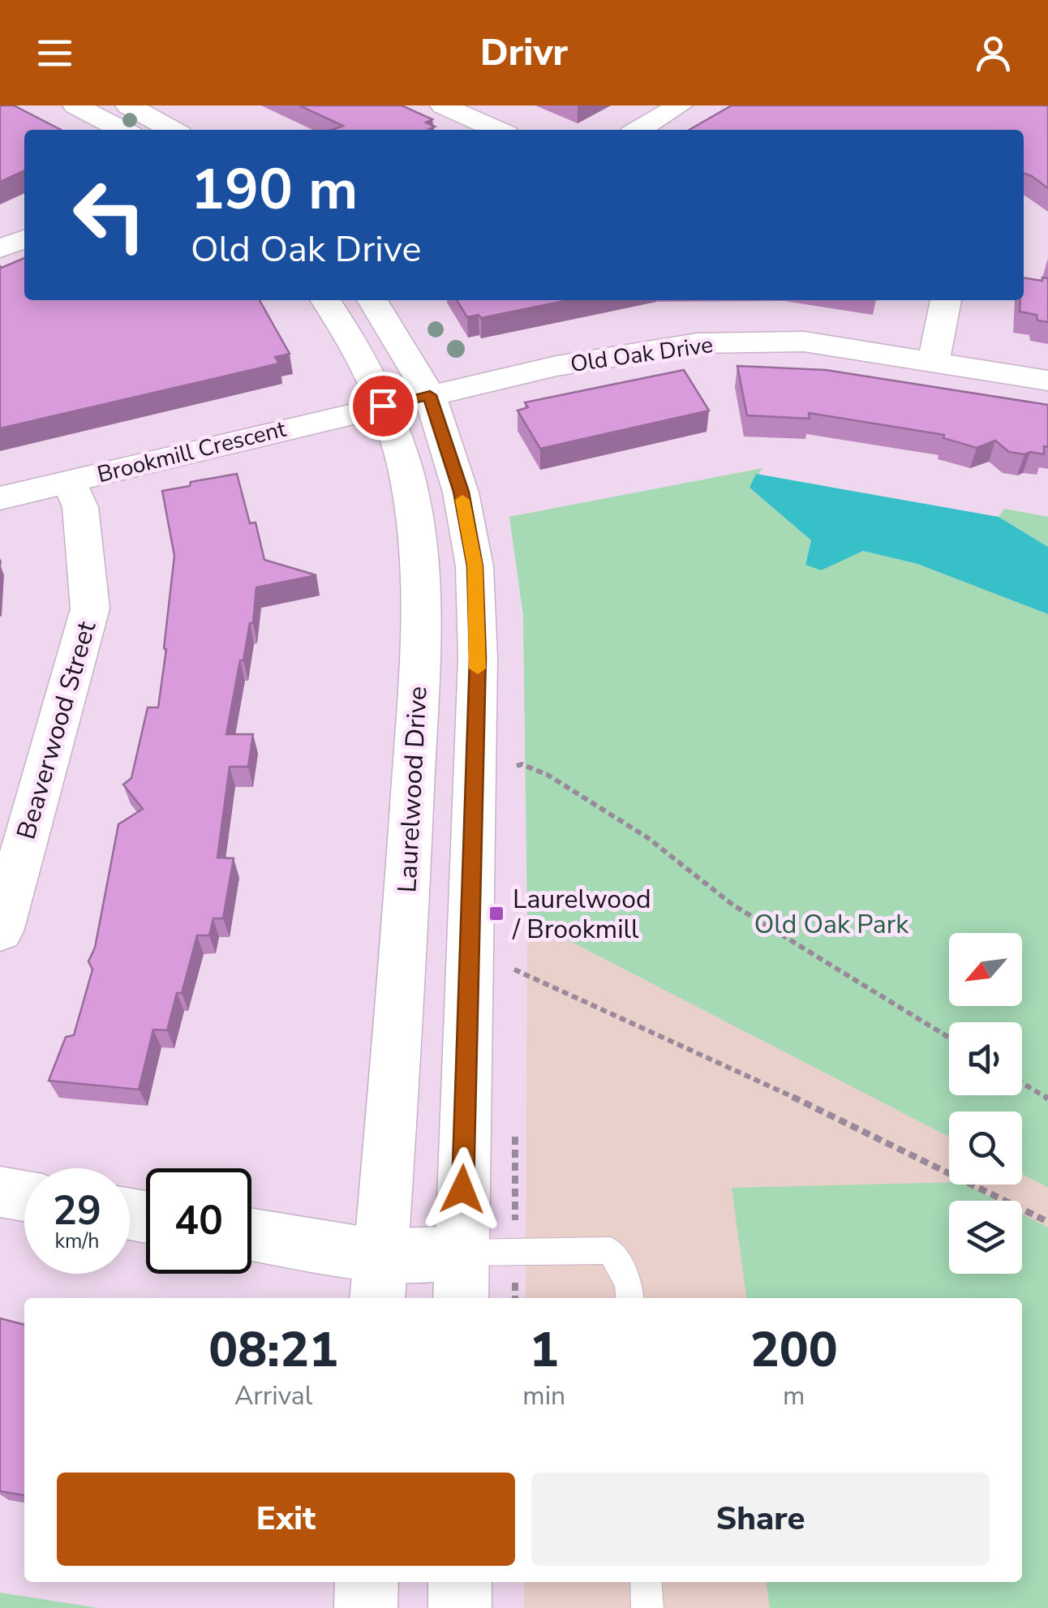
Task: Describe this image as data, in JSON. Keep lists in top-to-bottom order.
{
  "streets": {
    "street": [
      "Old Oak Drive",
      "Brookmill Crescent",
      "Beaverwood Street",
      "Laurelwood Drive"
    ]
  },
  "crossings": [
    ["Old Oak Drive", "Brookmill Crescent"],
    ["Old Oak Drive", "Laurelwood Drive"],
    ["Brookmill Crescent", "Beaverwood Street"],
    ["Brookmill Crescent", "Laurelwood Drive"]
  ],
  "parks": ["Old Oak Park"],
  "places": {
    "transit": ["Laurelwood / Brookmill"]
  },
  "north": "bottom left",
  "page": {
    "header": "Drivr",
    "turn": ["190 m", "Old Oak Drive"],
    "speed": "29 km/h",
    "limit": "40",
    "eta": [
      "08:21",
      "Arrival",
      "1",
      "min",
      "200",
      "m"
    ],
    "buttons": ["Exit", "Share"]
  }
}
